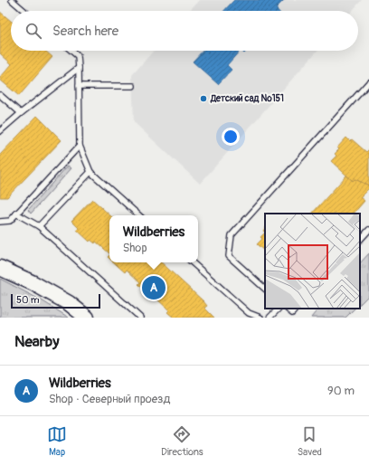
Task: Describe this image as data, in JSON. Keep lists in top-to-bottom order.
{
  "places": ["Детский сад №151"],
  "scale_bar": "50 m",
  "page": {
    "search": "Search here",
    "popup": ["Wildberries", "Shop"],
    "pins": "A",
    "scale": "50 m",
    "heading": "Nearby",
    "list": [
      {
        "mark": "A",
        "name": "Wildberries",
        "note": "Shop · Северный проезд",
        "value": "90 m"
      }
    ],
    "nav": ["Map", "Directions", "Saved"]
  }
}
